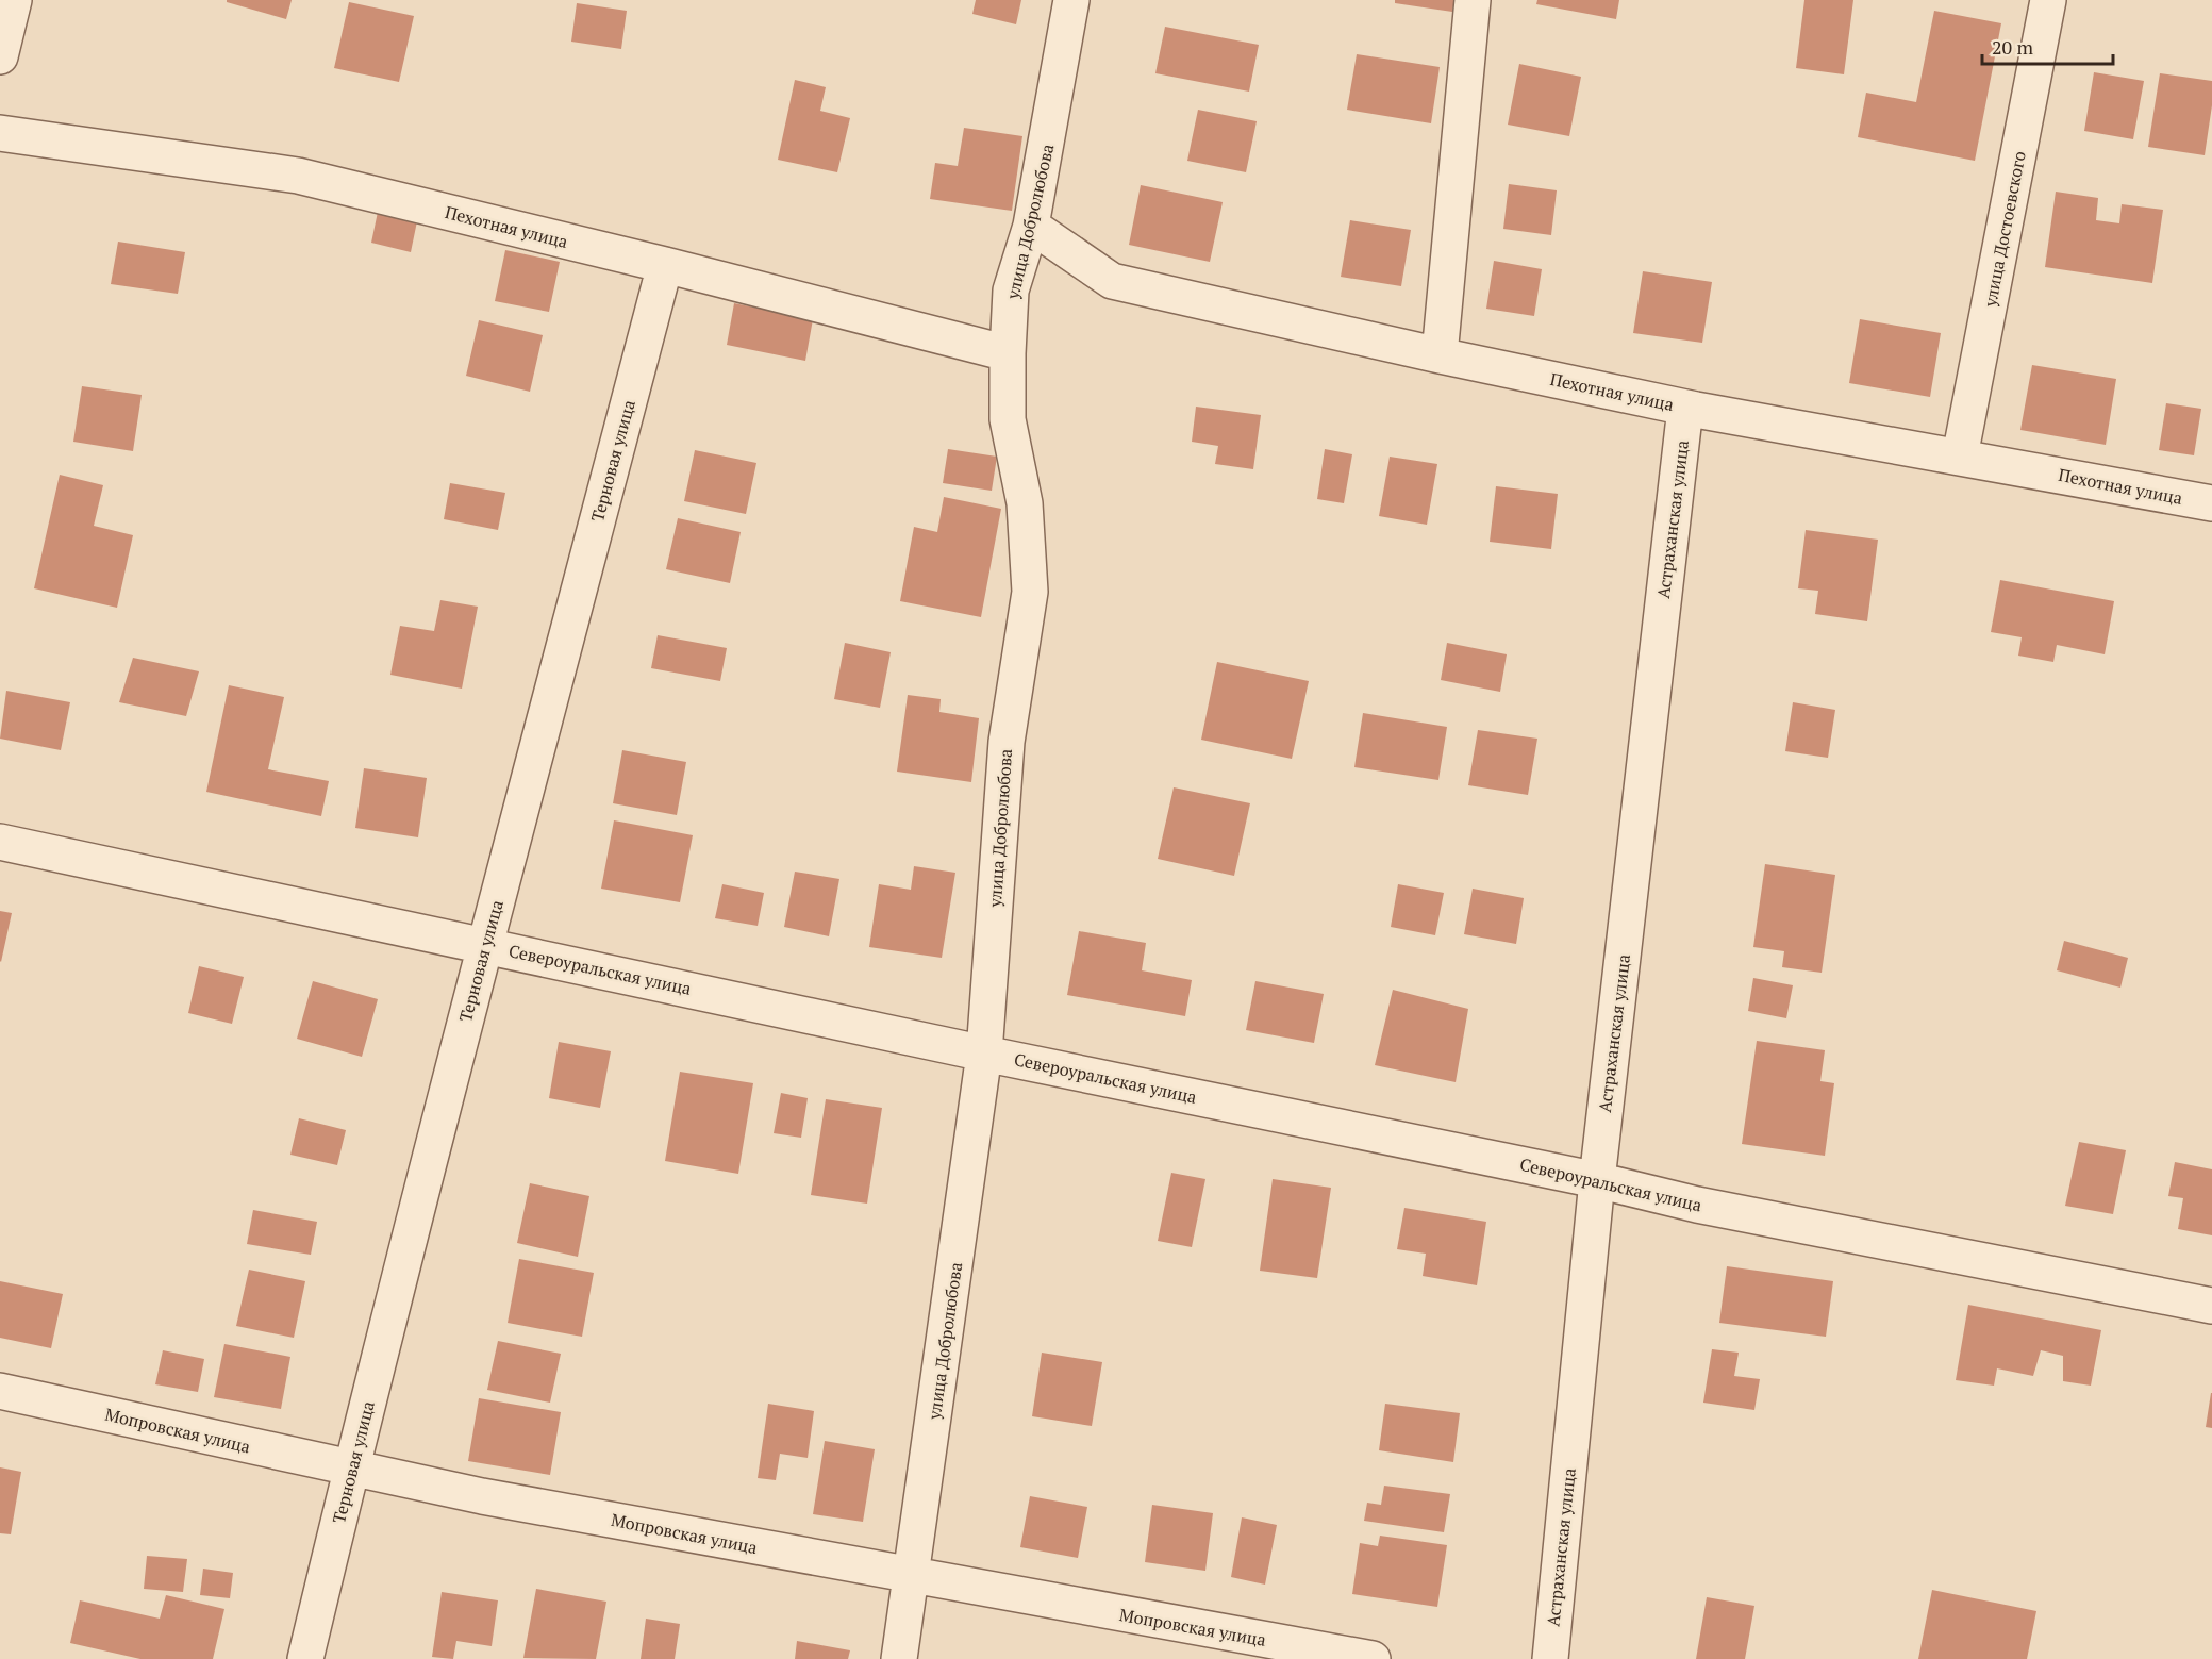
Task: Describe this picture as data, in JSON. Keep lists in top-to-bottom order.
{
  "streets": {
    "street": [
      "улица Добролюбова",
      "Пехотная улица",
      "улица Достоевского",
      "Терновая улица",
      "Астраханская улица",
      "Североуральская улица",
      "Мопровская улица"
    ]
  },
  "crossings": [
    ["улица Добролюбова", "Пехотная улица"],
    ["улица Добролюбова", "Североуральская улица"],
    ["улица Добролюбова", "Мопровская улица"],
    ["Пехотная улица", "улица Достоевского"],
    ["Пехотная улица", "Терновая улица"],
    ["Пехотная улица", "Астраханская улица"],
    ["Терновая улица", "Североуральская улица"],
    ["Терновая улица", "Мопровская улица"],
    ["Астраханская улица", "Североуральская улица"]
  ],
  "scale_bar": "20 m"
}
